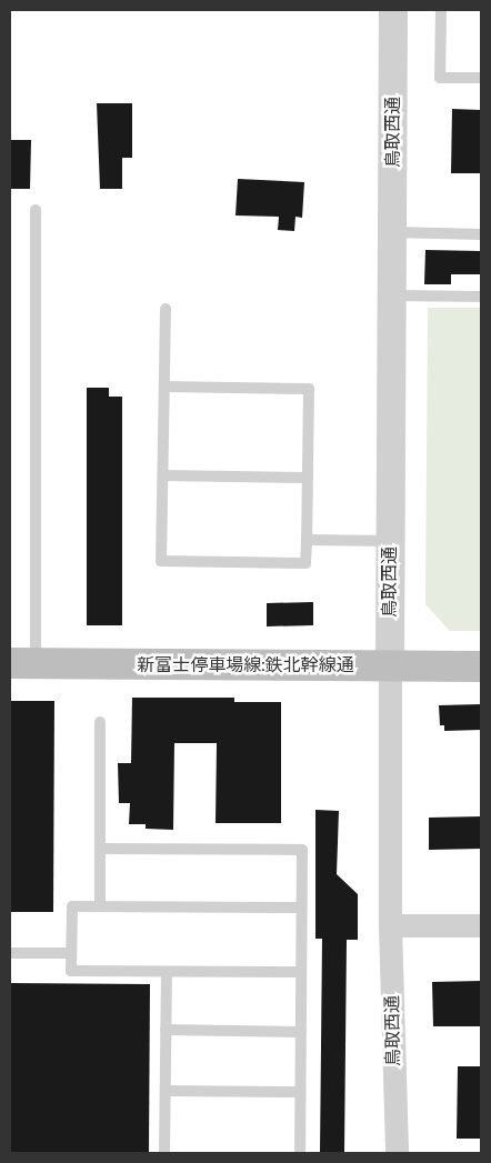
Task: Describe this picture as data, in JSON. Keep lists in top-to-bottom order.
{
  "streets": {
    "main road": ["新富士停車場線:鉄北幹線通"],
    "street": ["鳥取西通"]
  },
  "crossings": [
    ["鳥取西通", "新富士停車場線:鉄北幹線通"]
  ]
}
